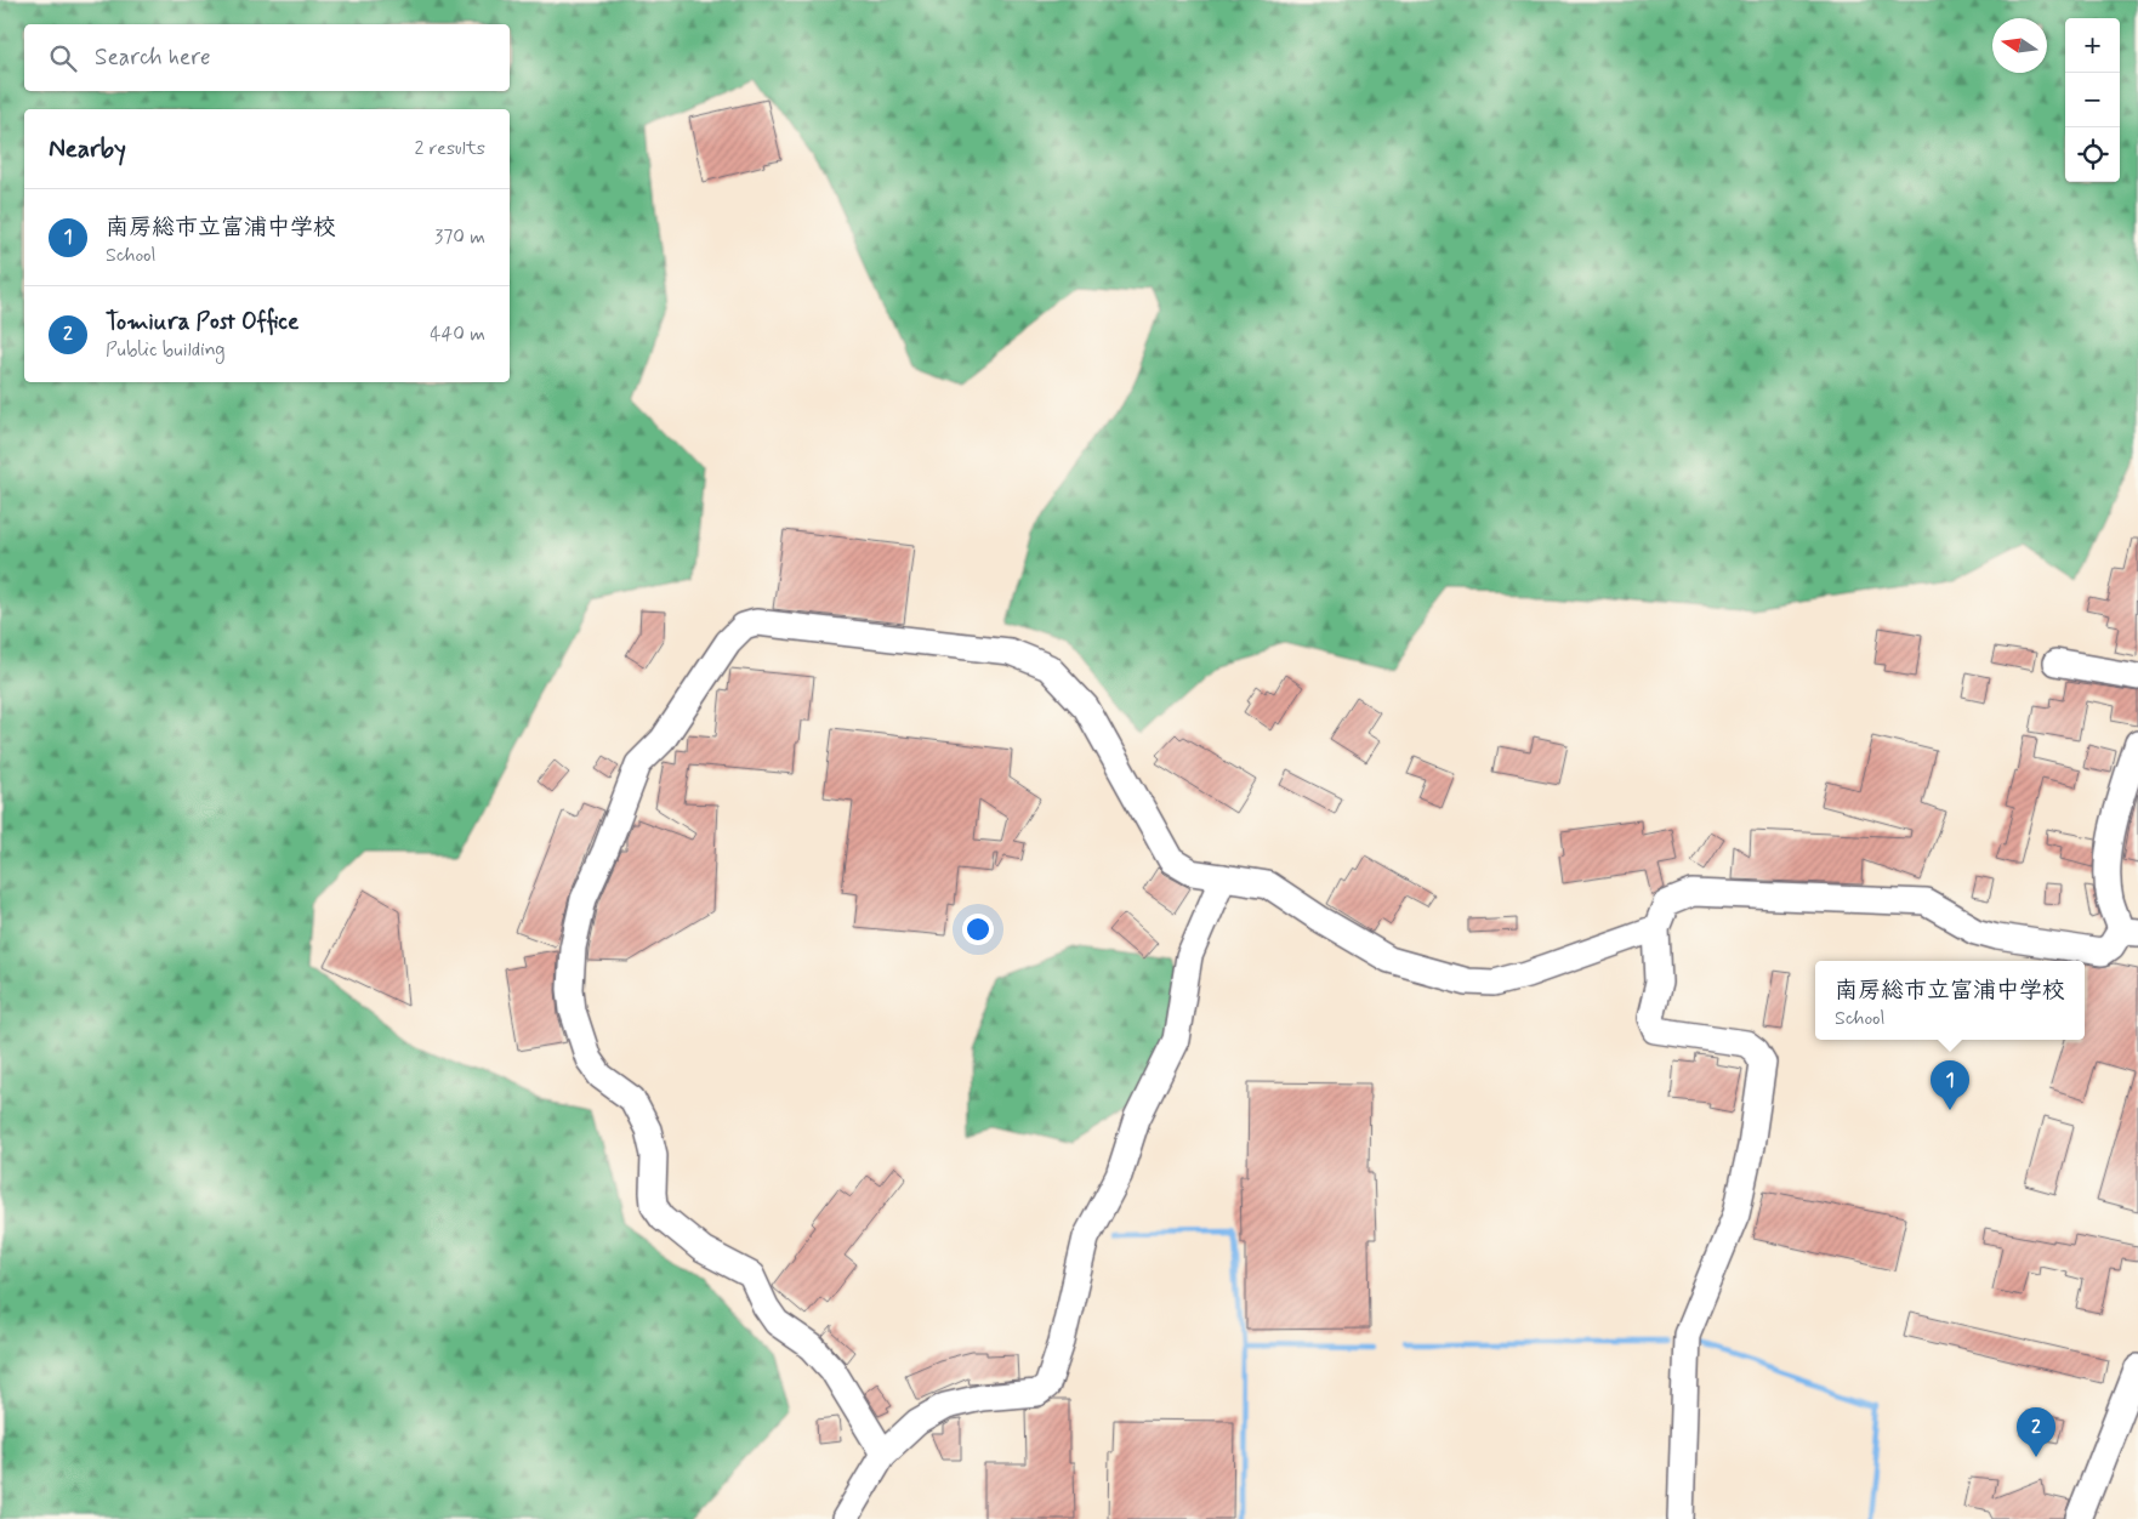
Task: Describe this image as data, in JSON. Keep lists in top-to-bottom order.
{
  "north": "left",
  "page": {
    "map_buttons": ["+", "−"],
    "search": "Search here",
    "heading": ["Nearby", "2 results"],
    "list": [
      {
        "mark": "1",
        "name": "南房総市立富浦中学校",
        "note": "School",
        "value": "370 m"
      },
      {
        "mark": "2",
        "name": "Tomiura Post Office",
        "note": "Public building",
        "value": "440 m"
      }
    ],
    "popup": ["南房総市立富浦中学校", "School"],
    "pins": ["1", "2"]
  }
}
